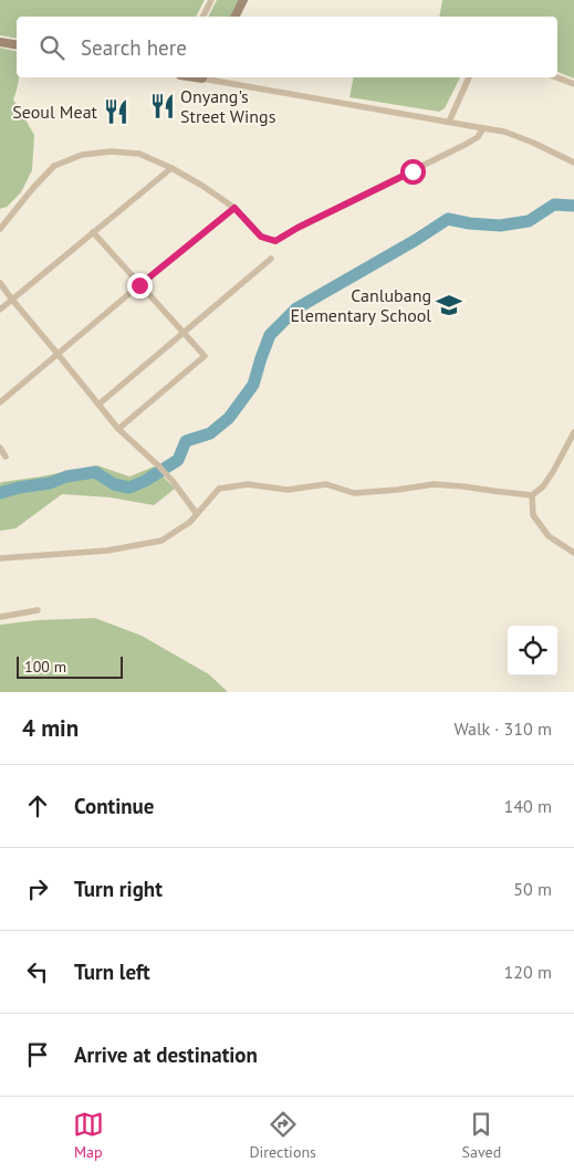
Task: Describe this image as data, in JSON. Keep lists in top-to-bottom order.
{
  "places": {
    "restaurant": ["Onyang's Street Wings", "Seoul Meat"],
    "school or university": ["Canlubang Elementary School"]
  },
  "scale_bar": "100 m",
  "page": {
    "search": "Search here",
    "scale": "100 m",
    "heading": ["4 min", "Walk · 310 m"],
    "list": [
      ["Continue", "140 m"],
      ["Turn right", "50 m"],
      ["Turn left", "120 m"],
      "Arrive at destination"
    ],
    "nav": ["Map", "Directions", "Saved"]
  }
}
